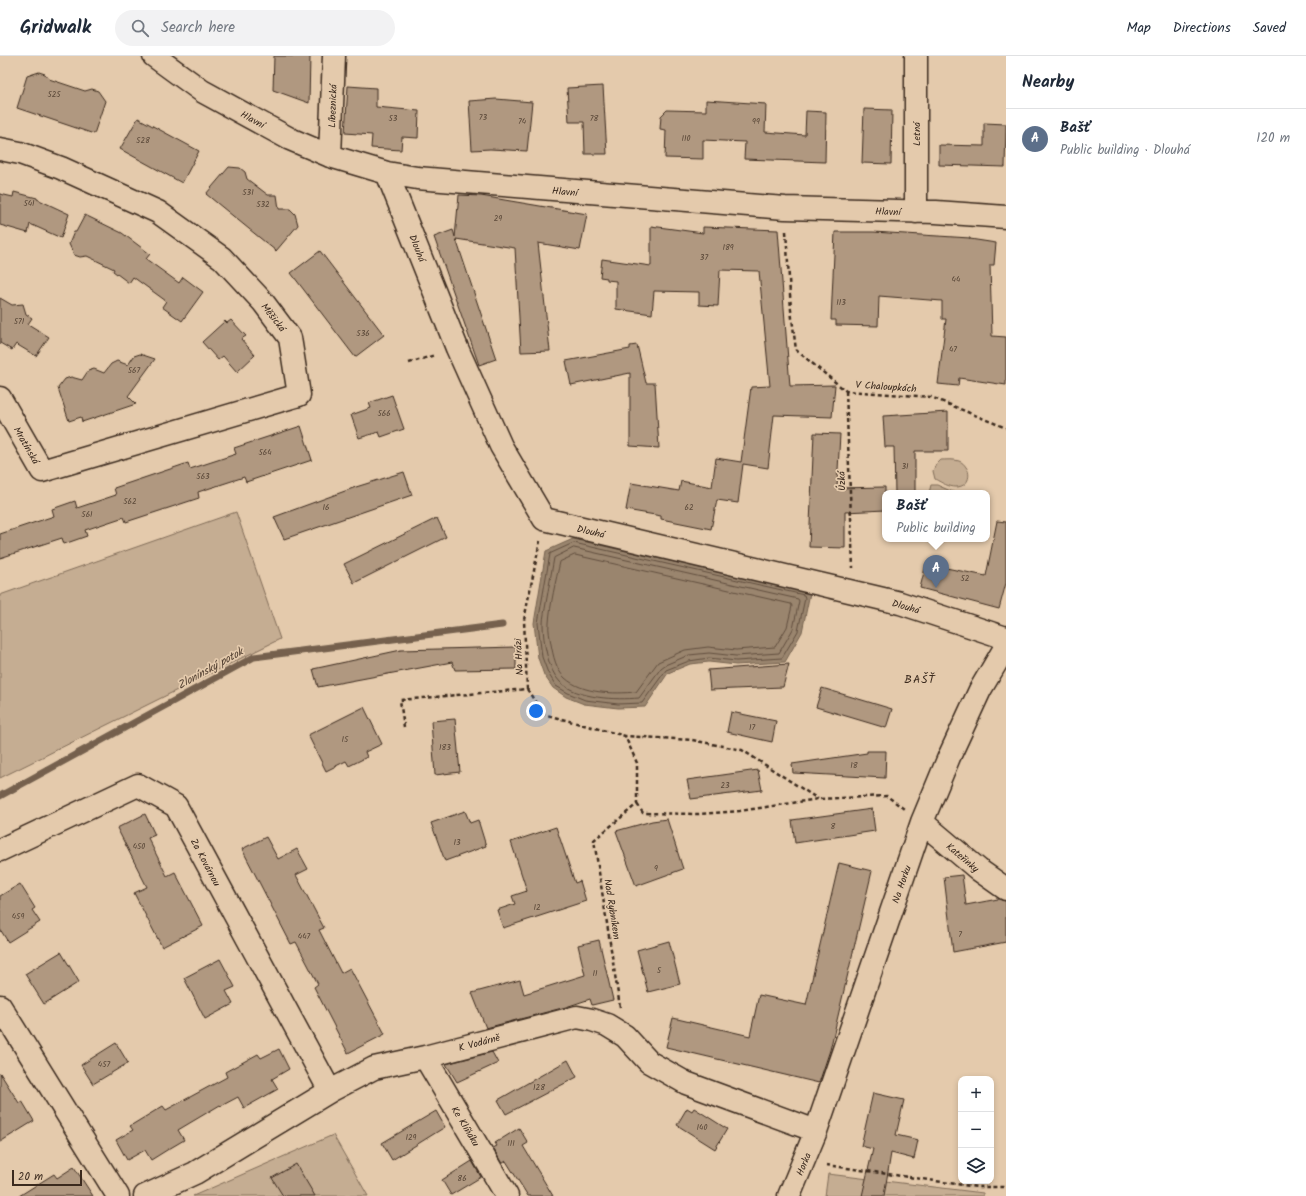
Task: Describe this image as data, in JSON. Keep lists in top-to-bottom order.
{
  "streets": {
    "street": [
      "Líbeznická",
      "Hlavní",
      "Letná",
      "Dlouhá",
      "Měšická",
      "Mratínská",
      "Kateřinky",
      "Za Kovárnou",
      "Na Horku",
      "K Vodárně",
      "Ke Klíňáku",
      "Horka"
    ],
    "path": [
      "V Chaloupkách",
      "Úzká",
      "Na Hrázi",
      "Nad Rybníkem"
    ]
  },
  "crossings": [
    ["Líbeznická", "Hlavní"],
    ["Hlavní", "Letná"],
    ["Hlavní", "Dlouhá"],
    ["Hlavní", "V Chaloupkách"],
    ["Dlouhá", "Na Hrázi"],
    ["Měšická", "Mratínská"],
    ["V Chaloupkách", "Úzká"],
    ["Kateřinky", "Na Horku"],
    ["Za Kovárnou", "K Vodárně"],
    ["Na Horku", "K Vodárně"],
    ["Na Horku", "Horka"],
    ["Nad Rybníkem", "K Vodárně"],
    ["K Vodárně", "Ke Klíňáku"],
    ["K Vodárně", "Horka"]
  ],
  "districts": ["BAŠŤ"],
  "water": ["Zlonínský potok"],
  "house_numbers": [
    "525",
    "73",
    "53",
    "78",
    "74",
    "99",
    "110",
    "528",
    "531",
    "541",
    "532",
    "29",
    "189",
    "37",
    "44",
    "113",
    "571",
    "536",
    "47",
    "567",
    "566",
    "564",
    "31",
    "563",
    "562",
    "16",
    "62",
    "561",
    "52",
    "17",
    "15",
    "183",
    "18",
    "23",
    "8",
    "13",
    "450",
    "9",
    "12",
    "459",
    "7",
    "447",
    "5",
    "11",
    "457",
    "128",
    "140",
    "129",
    "111",
    "86"
  ],
  "scale_bar": "20 m",
  "page": {
    "header": "Gridwalk",
    "search": "Search here",
    "nav": ["Map", "Directions", "Saved"],
    "heading": "Nearby",
    "list": [
      {
        "mark": "A",
        "name": "Bašť",
        "note": "Public building · Dlouhá",
        "value": "120 m"
      }
    ],
    "popup": ["Bašť", "Public building"],
    "pins": "A",
    "map_buttons": ["+", "−"],
    "scale": "20 m"
  }
}
